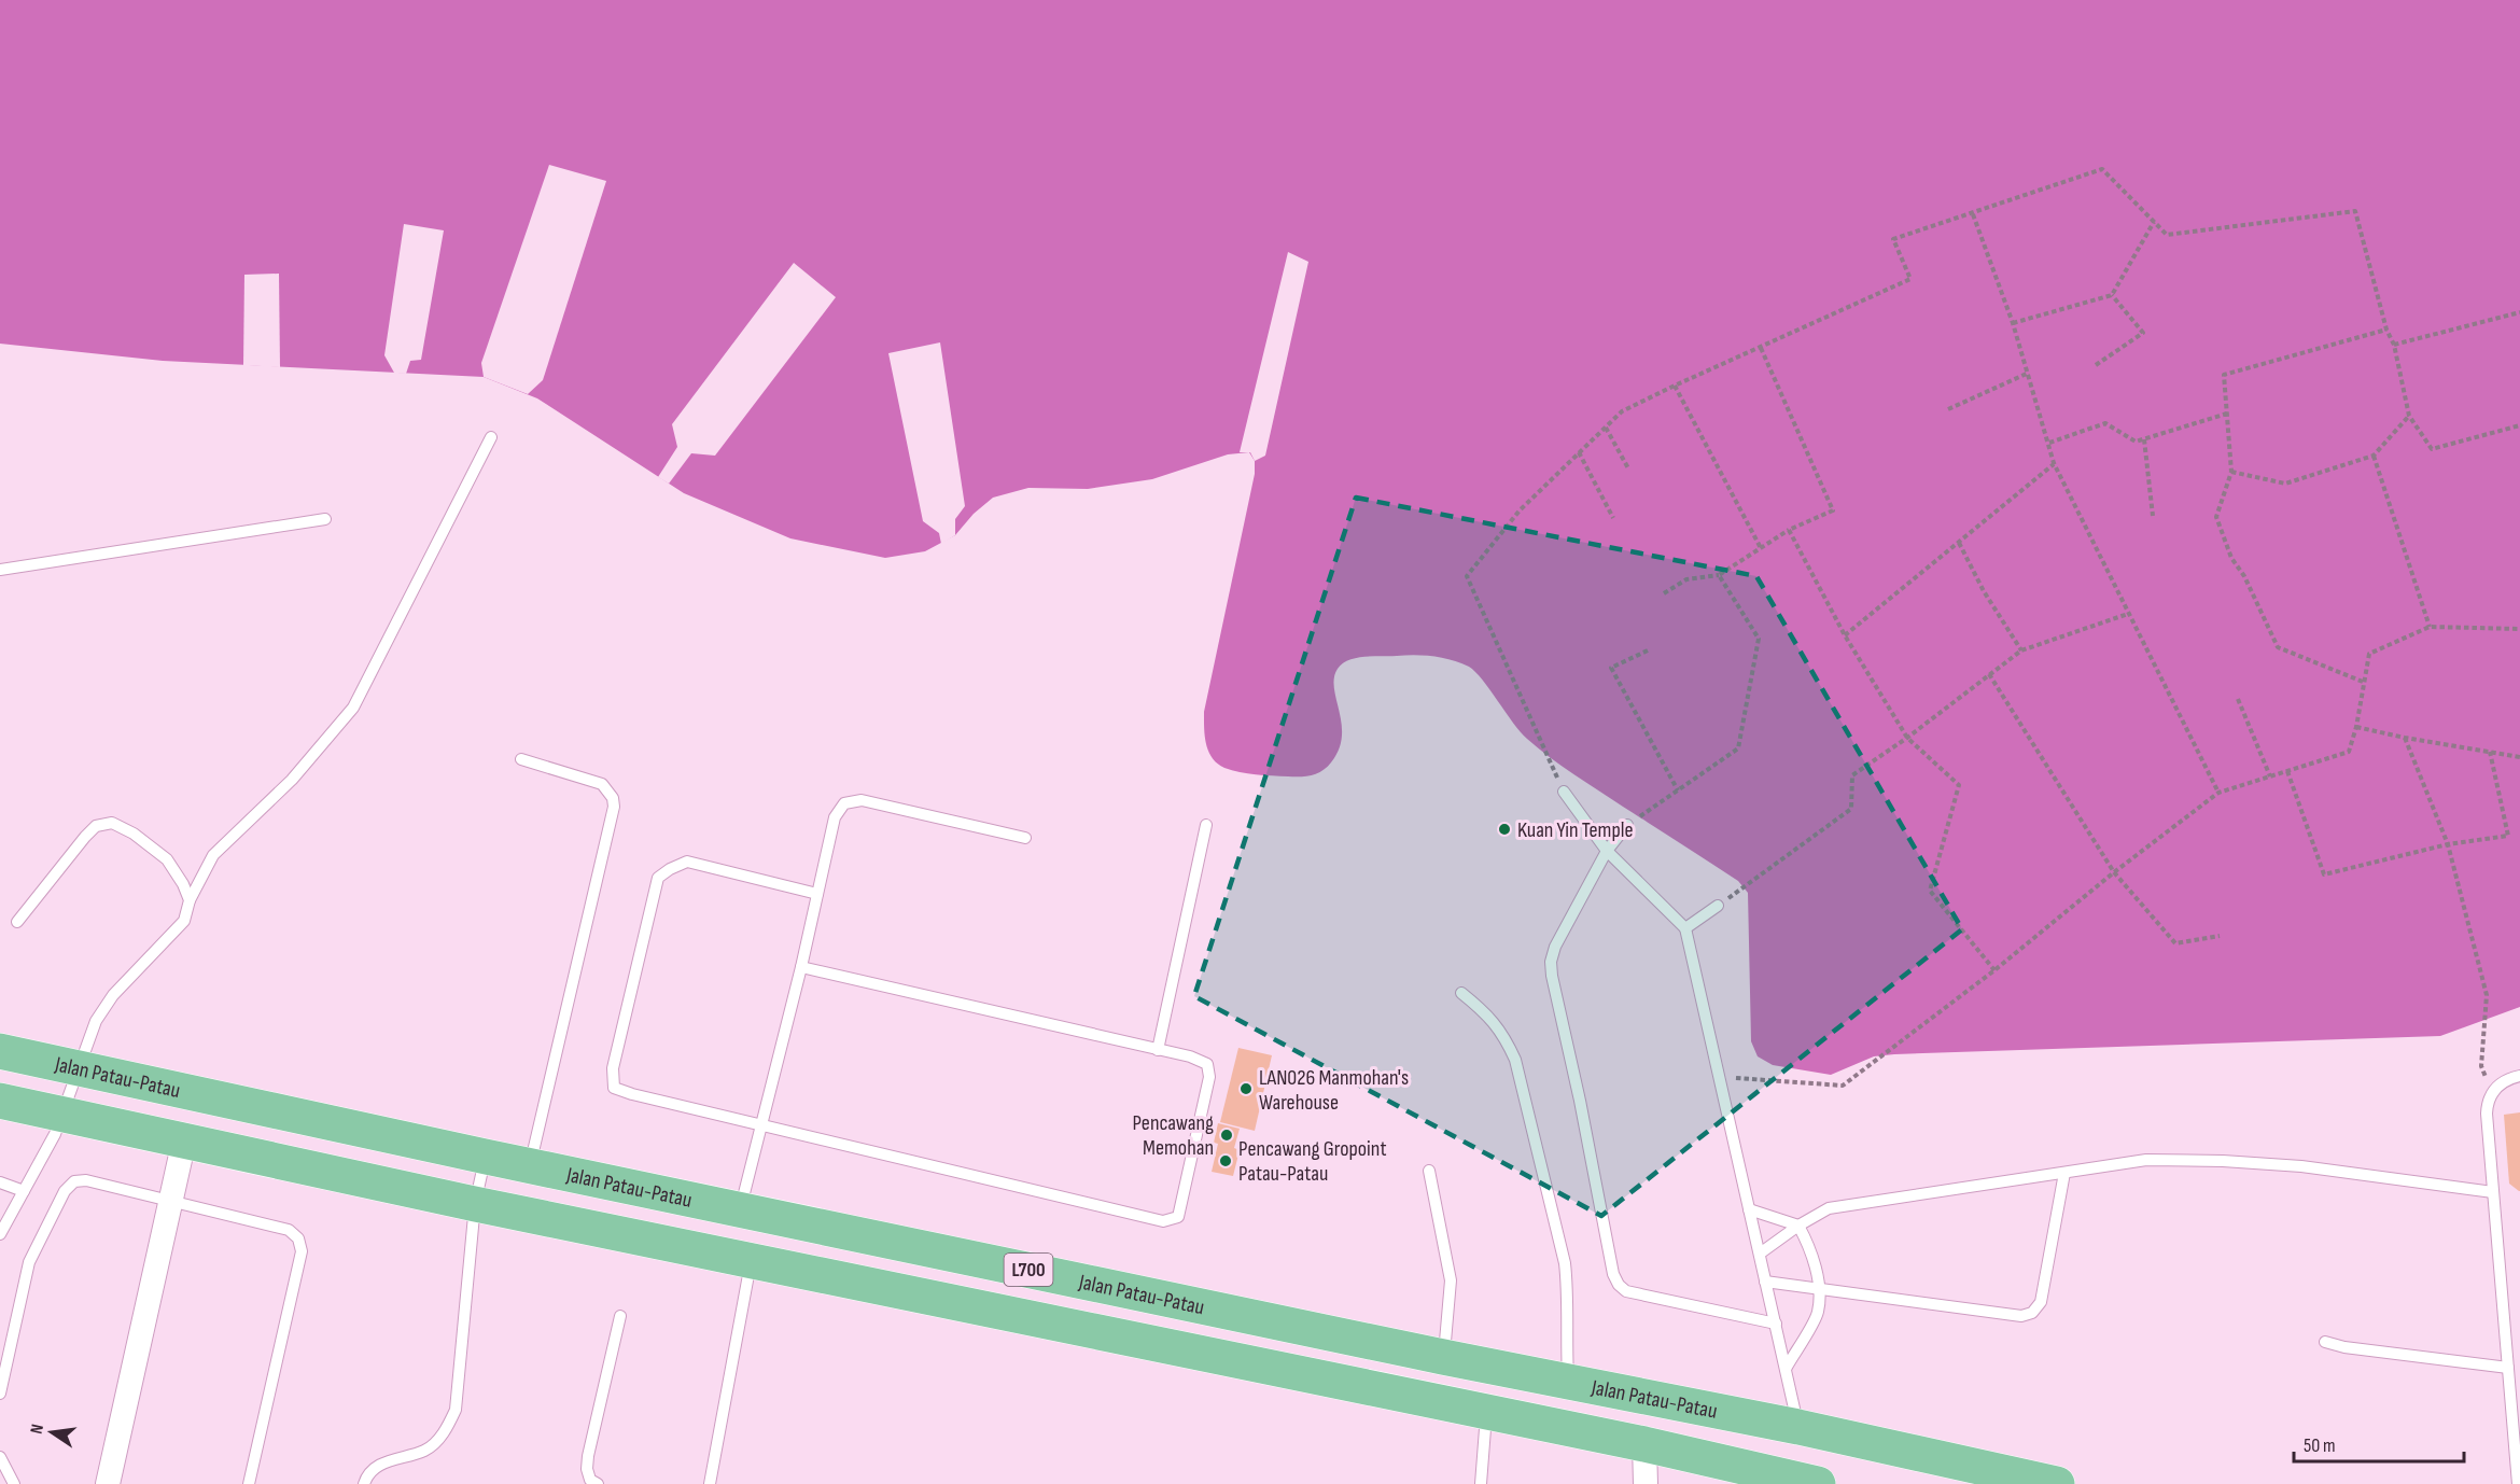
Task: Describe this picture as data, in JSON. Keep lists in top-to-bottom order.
{
  "streets": {
    "main road": ["Jalan Patau-Patau", "L700"]
  },
  "places": [
    "Kuan Yin Temple",
    "LAN026 Manmohan's Warehouse",
    "Pencawang Memohan",
    "Pencawang Gropoint Patau-Patau"
  ],
  "scale_bar": "50 m",
  "north": "left"
}
